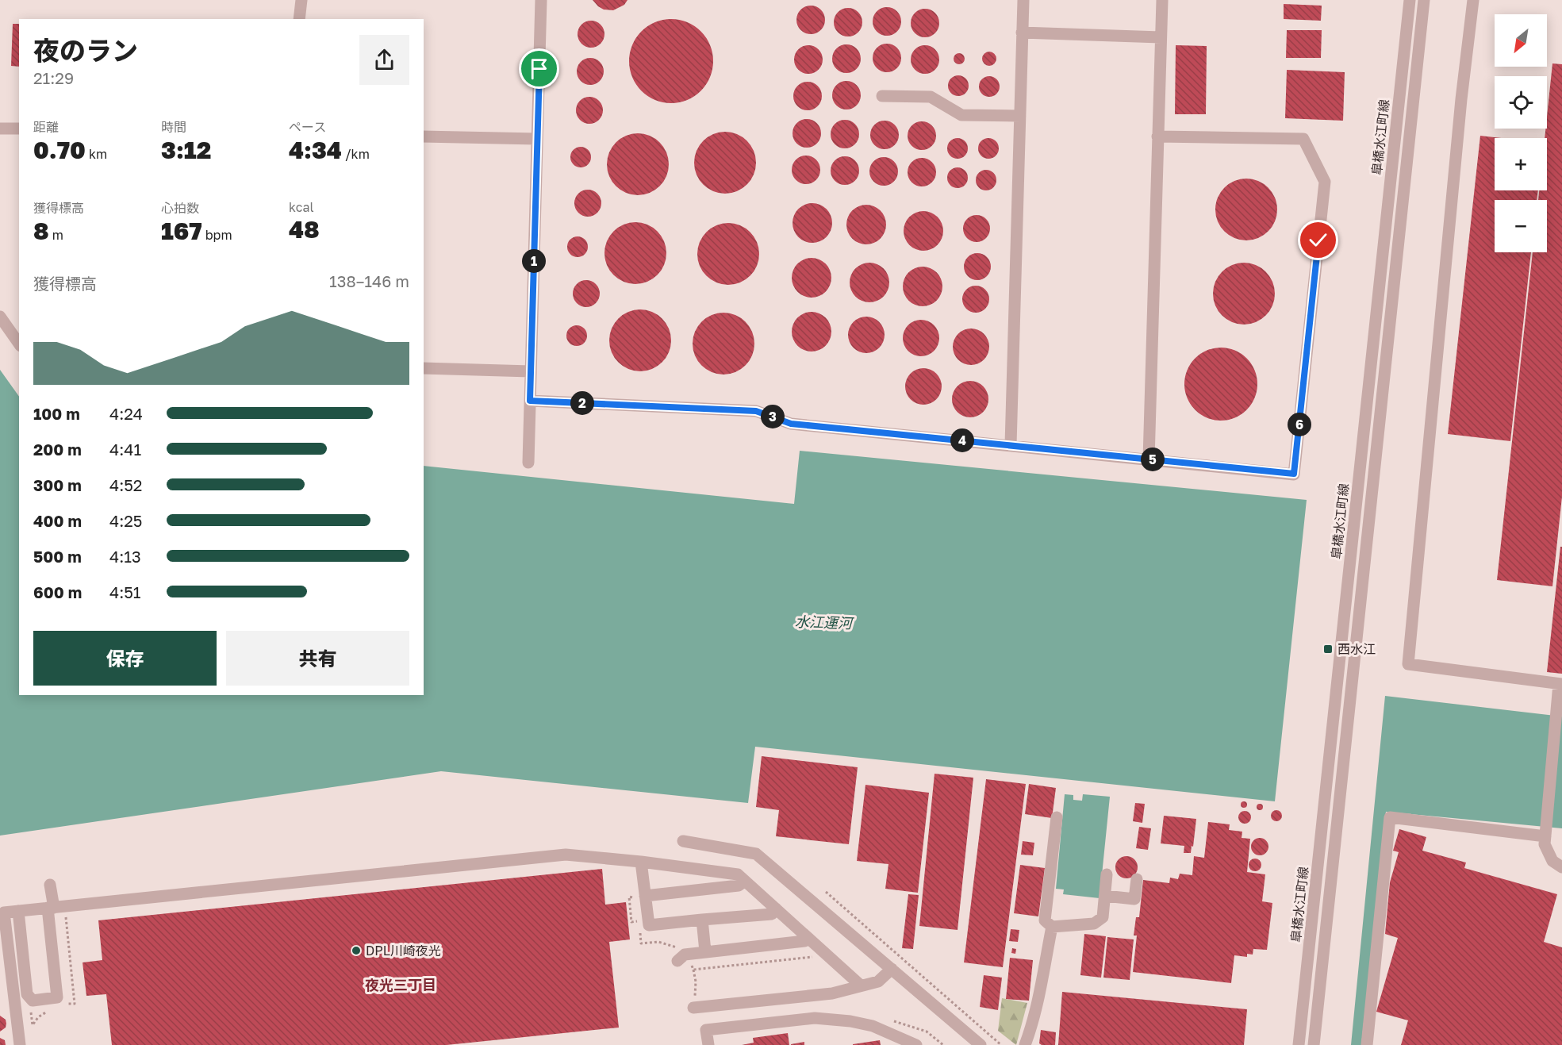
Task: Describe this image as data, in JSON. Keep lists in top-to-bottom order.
{
  "streets": {
    "street": ["皐橋水江町線"]
  },
  "districts": ["夜光三丁目"],
  "water": ["水江運河"],
  "places": {
    "transit": ["西水江"],
    "other": ["DPL川崎夜光"]
  },
  "north": "bottom left",
  "page": {
    "map_buttons": ["+", "−"],
    "heading": ["夜のラン", "21:29"],
    "stats": [
      ["距離", "0.70 km"],
      ["時間", "3:12"],
      ["ペース", "4:34 /km"],
      ["獲得標高", "8 m"],
      ["心拍数", "167 bpm"],
      ["kcal", "48"]
    ],
    "pins": [
      "1",
      "2",
      "3",
      "6",
      "4",
      "5"
    ],
    "chart": ["獲得標高", "138–146 m"],
    "list": [
      {
        "name": "100 m",
        "note": "4:24"
      },
      {
        "name": "200 m",
        "note": "4:41"
      },
      {
        "name": "300 m",
        "note": "4:52"
      },
      {
        "name": "400 m",
        "note": "4:25"
      },
      {
        "name": "500 m",
        "note": "4:13"
      },
      {
        "name": "600 m",
        "note": "4:51"
      }
    ],
    "buttons": ["保存", "共有"]
  }
}
